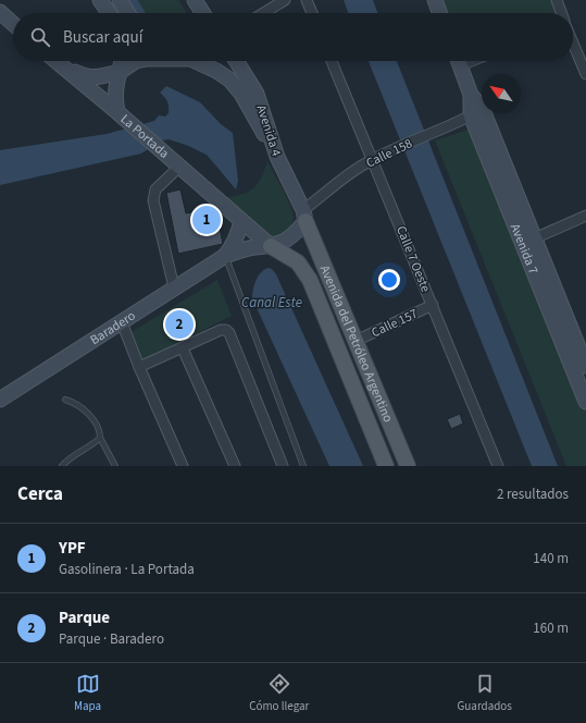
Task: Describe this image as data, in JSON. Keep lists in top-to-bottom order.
{
  "streets": {
    "main road": [
      "Avenida 4",
      "La Portada",
      "Avenida 7",
      "Baradero",
      "Avenida del Petróleo Argentino"
    ],
    "street": ["Calle 158", "Calle 7 Oeste", "Calle 157"]
  },
  "crossings": [
    ["Avenida 4", "Calle 158"],
    ["Avenida 4", "Baradero"],
    ["Avenida 4", "Avenida del Petróleo Argentino"],
    ["La Portada", "Baradero"],
    ["La Portada", "Avenida del Petróleo Argentino"],
    ["Calle 158", "Avenida 7"],
    ["Calle 158", "Calle 7 Oeste"],
    ["Calle 158", "Baradero"],
    ["Calle 158", "Avenida del Petróleo Argentino"],
    ["Calle 7 Oeste", "Calle 157"],
    ["Calle 157", "Avenida del Petróleo Argentino"],
    ["Baradero", "Avenida del Petróleo Argentino"]
  ],
  "water": ["Canal Este"],
  "north": "top left",
  "page": {
    "search": "Buscar aquí",
    "pins": ["1", "2"],
    "heading": ["Cerca", "2 resultados"],
    "list": [
      {
        "mark": "1",
        "name": "YPF",
        "note": "Gasolinera · La Portada",
        "value": "140 m"
      },
      {
        "mark": "2",
        "name": "Parque",
        "note": "Parque · Baradero",
        "value": "160 m"
      }
    ],
    "nav": ["Mapa", "Cómo llegar", "Guardados"]
  }
}
